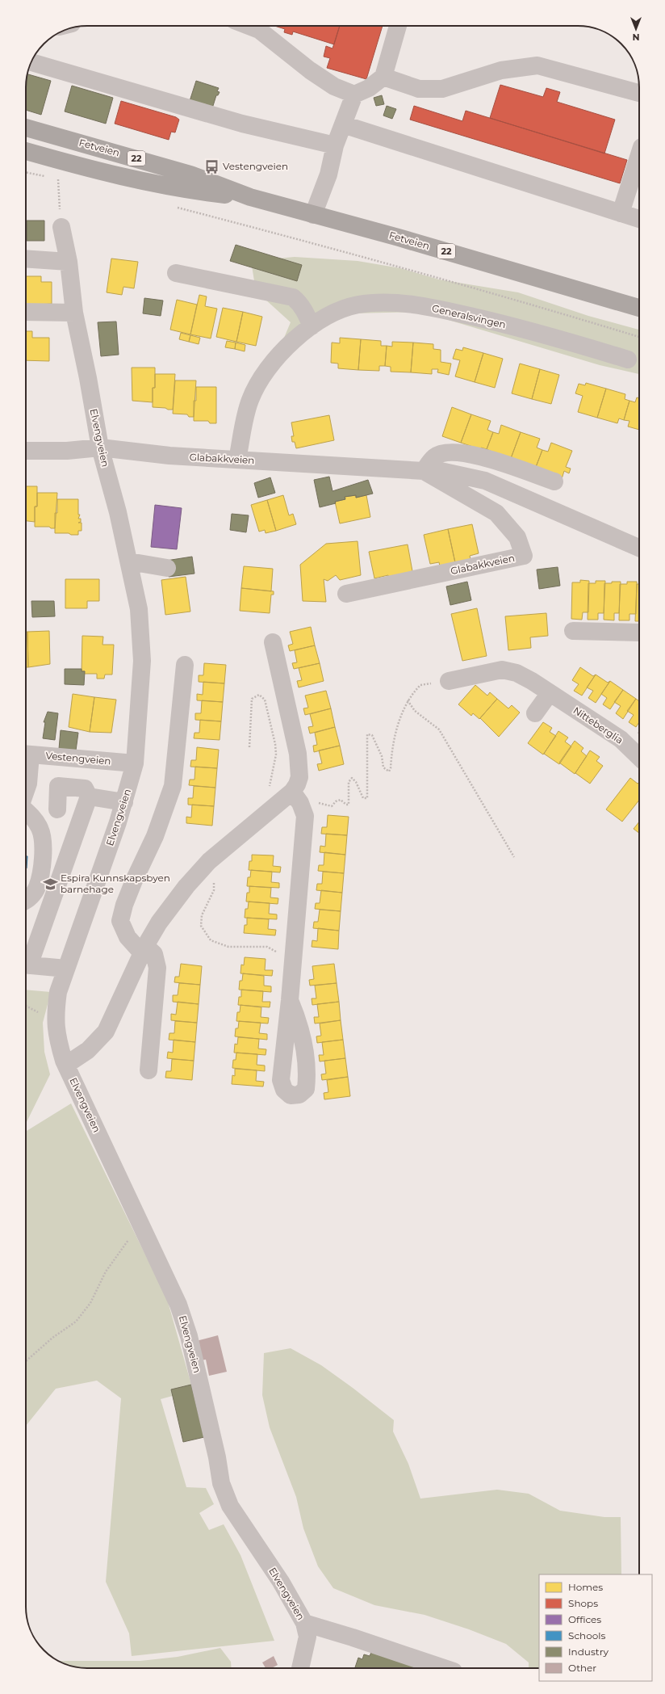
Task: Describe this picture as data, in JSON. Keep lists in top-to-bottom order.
{
  "streets": {
    "highway": ["Fetveien", "22"],
    "street": [
      "Generalsvingen",
      "Elvengveien",
      "Glabakkveien",
      "Nitteberglia",
      "Vestengveien"
    ]
  },
  "crossings": [
    ["Generalsvingen", "Glabakkveien"],
    ["Elvengveien", "Glabakkveien"],
    ["Elvengveien", "Vestengveien"]
  ],
  "places": {
    "bus stop": ["Vestengveien"],
    "school or university": ["Espira Kunnskapsbyen barnehage"]
  },
  "legend": [
    "Homes",
    "Shops",
    "Offices",
    "Schools",
    "Industry",
    "Other"
  ],
  "north": "bottom"
}
